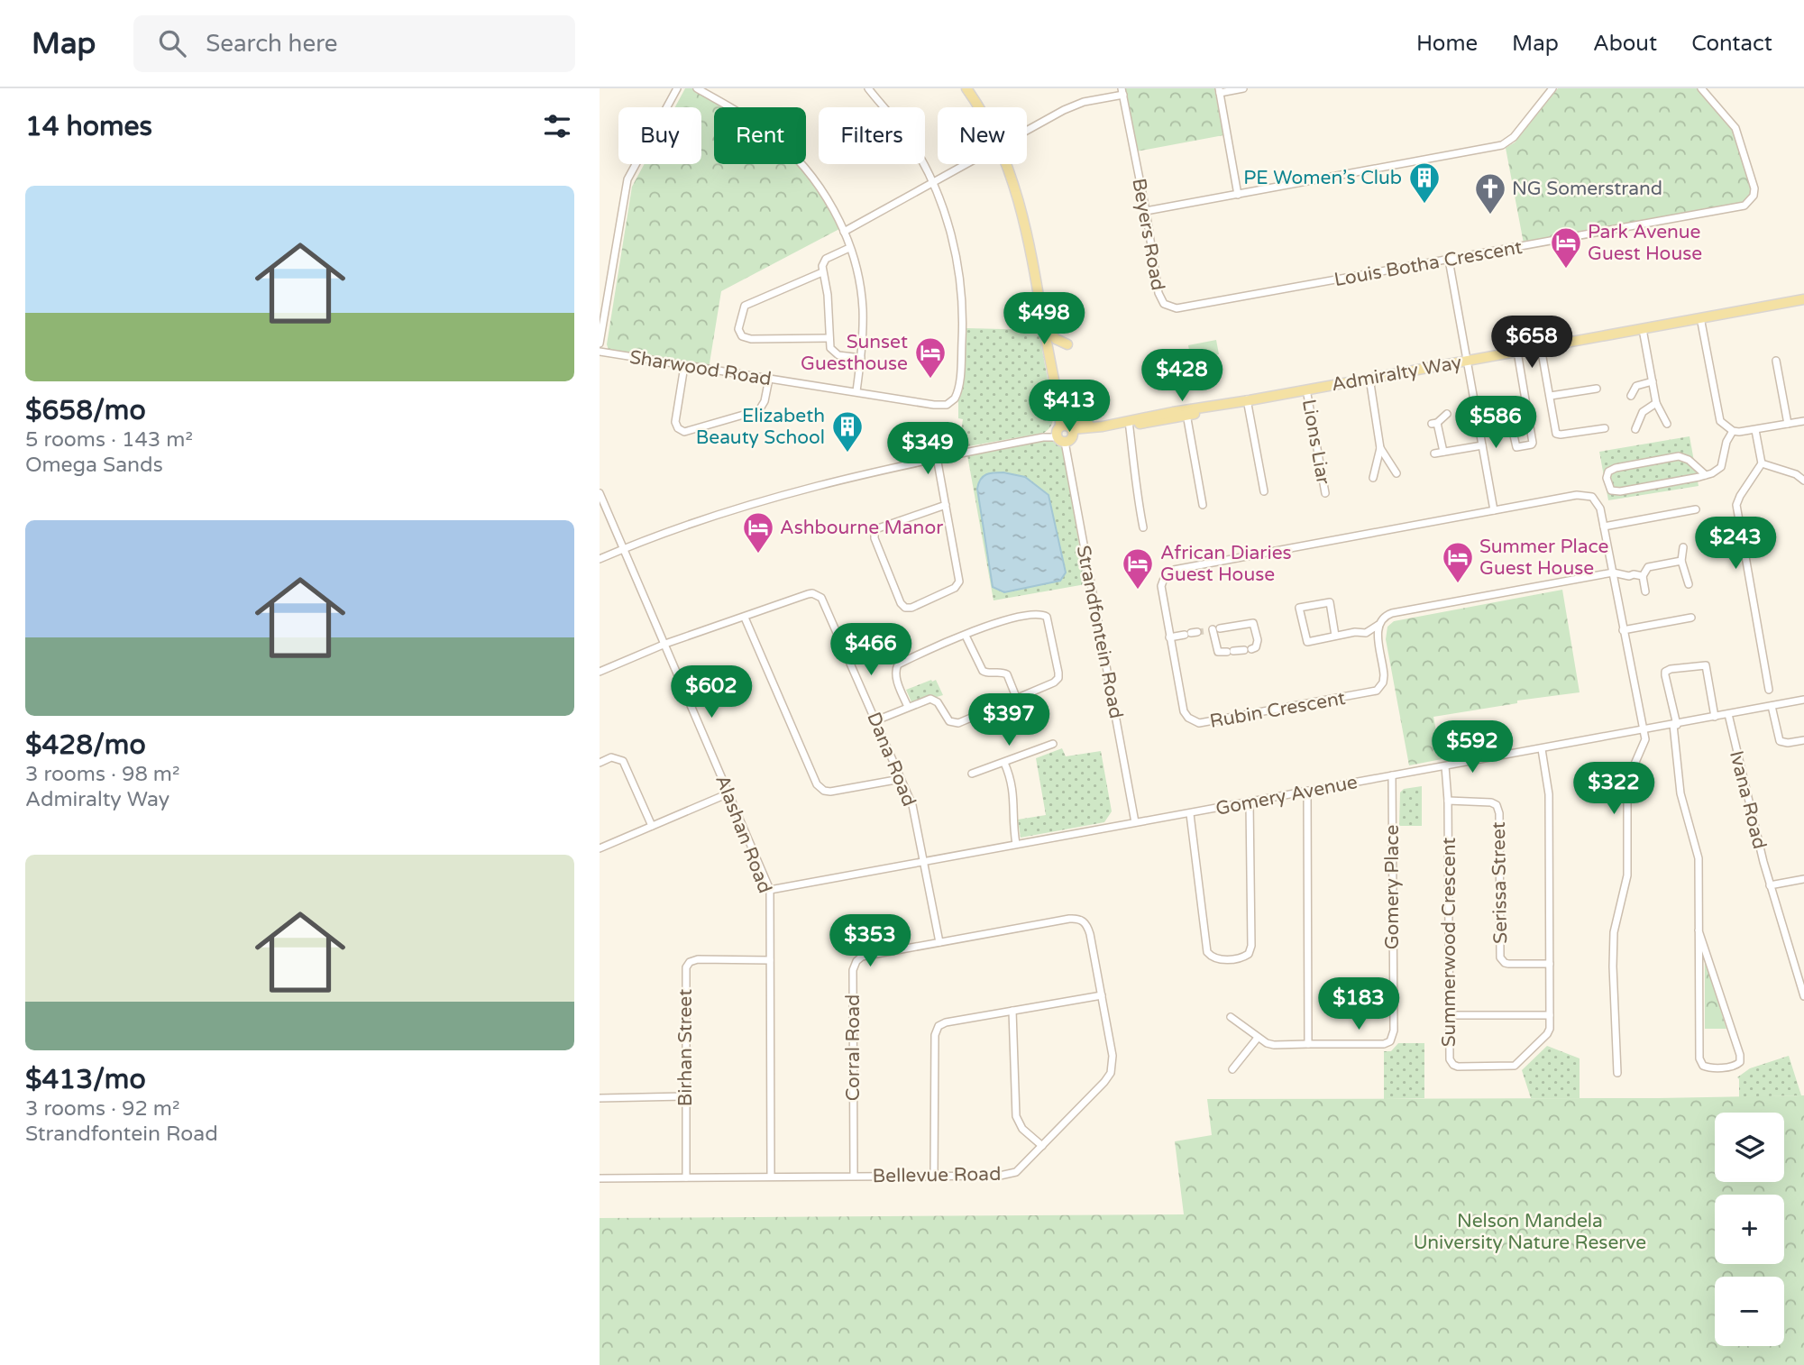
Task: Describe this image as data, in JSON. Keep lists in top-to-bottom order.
{
  "streets": {
    "main road": ["Admiralty Way", "Strandfontein Road"],
    "street": [
      "Beyers Road",
      "Louis Botha Crescent",
      "Sharwood Road",
      "Lions Liar",
      "Rubin Crescent",
      "Dana Road",
      "Gomery Avenue",
      "Ivana Road",
      "Alashan Road",
      "Serissa Street",
      "Gomery Place",
      "Summerwood Crescent",
      "Birhan Street",
      "Corral Road",
      "Bellevue Road"
    ]
  },
  "crossings": [
    ["Beyers Road", "Louis Botha Crescent"],
    ["Admiralty Way", "Lions Liar"],
    ["Admiralty Way", "Strandfontein Road"],
    ["Admiralty Way", "Alashan Road"],
    ["Strandfontein Road", "Gomery Avenue"],
    ["Dana Road", "Gomery Avenue"],
    ["Dana Road", "Alashan Road"],
    ["Dana Road", "Corral Road"],
    ["Gomery Avenue", "Ivana Road"],
    ["Gomery Avenue", "Alashan Road"],
    ["Gomery Avenue", "Gomery Place"],
    ["Gomery Avenue", "Summerwood Crescent"],
    ["Alashan Road", "Birhan Street"],
    ["Alashan Road", "Bellevue Road"],
    ["Serissa Street", "Summerwood Crescent"],
    ["Birhan Street", "Bellevue Road"],
    ["Corral Road", "Bellevue Road"]
  ],
  "parks": ["Nelson Mandela University Nature Reserve"],
  "places": {
    "building": ["PE Women’s Club", "Elizabeth Beauty School"],
    "church": ["NG Somerstrand"],
    "hotel": [
      "Park Avenue Guest House",
      "Sunset Guesthouse",
      "Ashbourne Manor",
      "Summer Place Guest House",
      "African Diaries Guest House"
    ]
  },
  "page": {
    "header": "Map",
    "search": "Search here",
    "nav": [
      "Home",
      "Map",
      "About",
      "Contact"
    ],
    "heading": "14 homes",
    "chip": [
      "Buy",
      "Rent",
      "Filters",
      "New"
    ],
    "list": [
      {
        "name": "$658/mo",
        "note": "5 rooms · 143 m² · Omega Sands"
      },
      {
        "name": "$428/mo",
        "note": "3 rooms · 98 m² · Admiralty Way"
      },
      {
        "name": "$413/mo",
        "note": "3 rooms · 92 m² · Strandfontein Road"
      }
    ],
    "price": [
      "$498",
      "$658",
      "$428",
      "$413",
      "$586",
      "$349",
      "$243",
      "$466",
      "$602",
      "$397",
      "$592",
      "$322",
      "$353",
      "$183"
    ],
    "map_buttons": ["+", "−"]
  }
}
